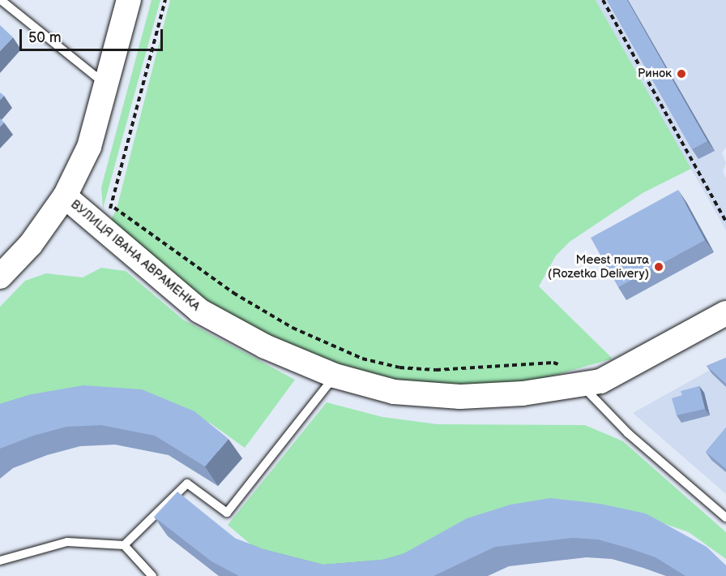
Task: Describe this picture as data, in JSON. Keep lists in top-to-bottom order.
{
  "streets": {
    "street": ["ВУЛИЦЯ ІВАНА АВРАМЕНКА"]
  },
  "places": ["Ринок", "Meest пошта (Rozetka Delivery)"],
  "scale_bar": "50 m"
}
